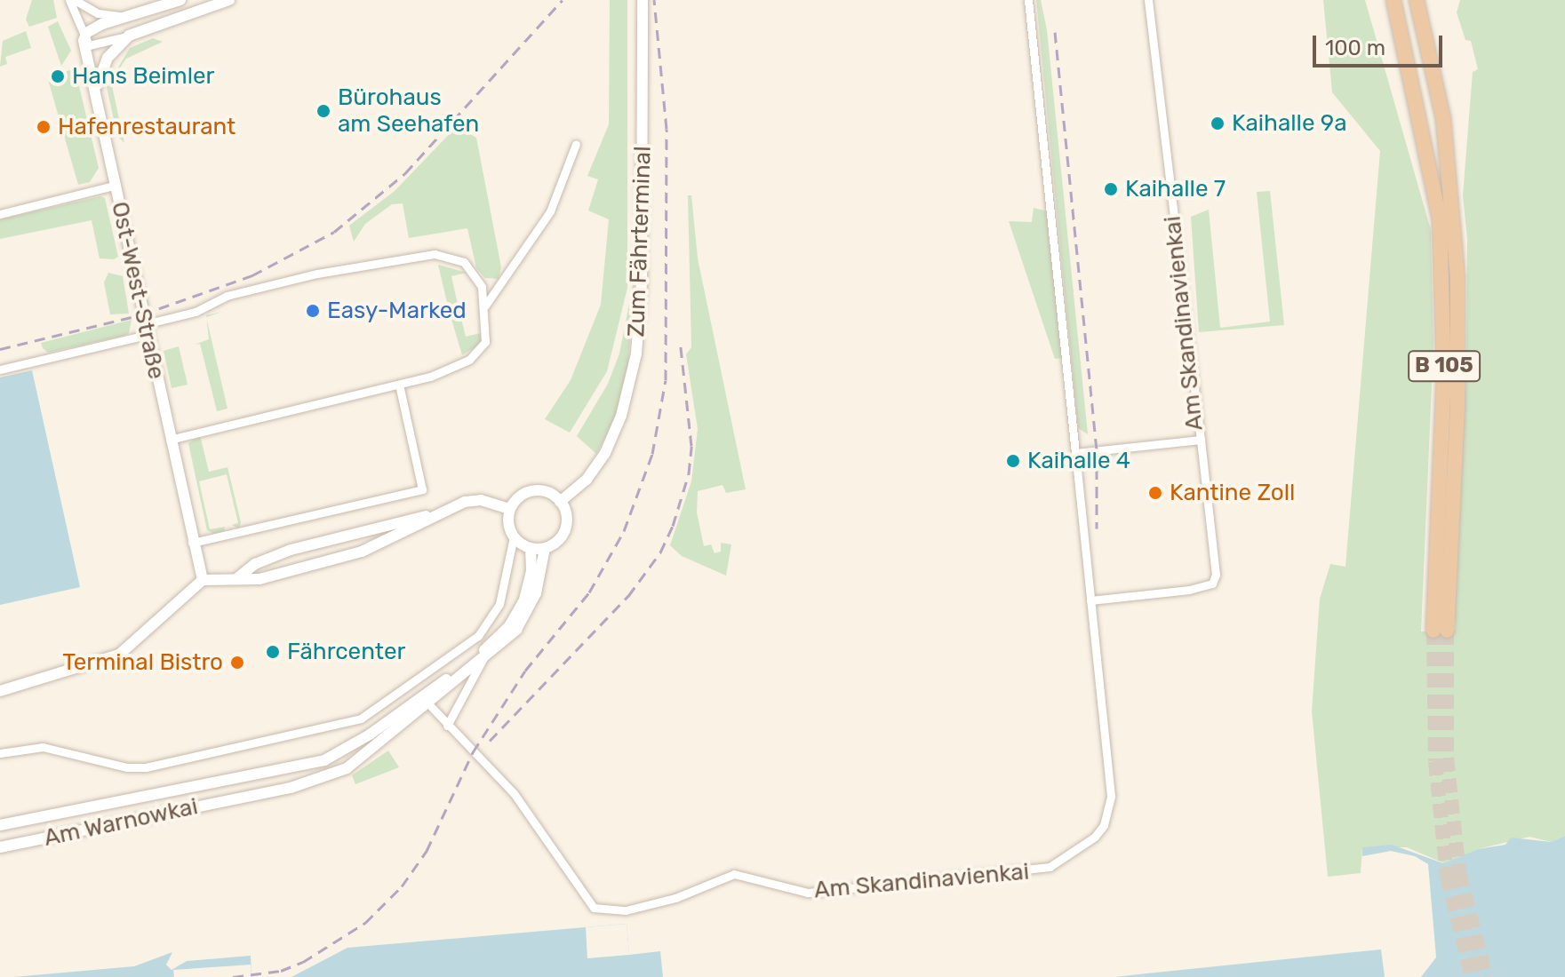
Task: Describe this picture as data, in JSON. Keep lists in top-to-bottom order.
{
  "streets": {
    "highway": ["B 105"],
    "street": [
      "Zum Fährterminal",
      "Ost-West-Straße",
      "Am Skandinavienkai",
      "Am Warnowkai"
    ]
  },
  "crossings": [
    ["Am Skandinavienkai", "Am Warnowkai"]
  ],
  "places": [
    "Hans Beimler",
    "Bürohaus am Seehafen",
    "Kaihalle 9a",
    "Hafenrestaurant",
    "Kaihalle 7",
    "Easy-Marked",
    "Kaihalle 4",
    "Kantine Zoll",
    "Fährcenter",
    "Terminal Bistro"
  ],
  "scale_bar": "100 m"
}
